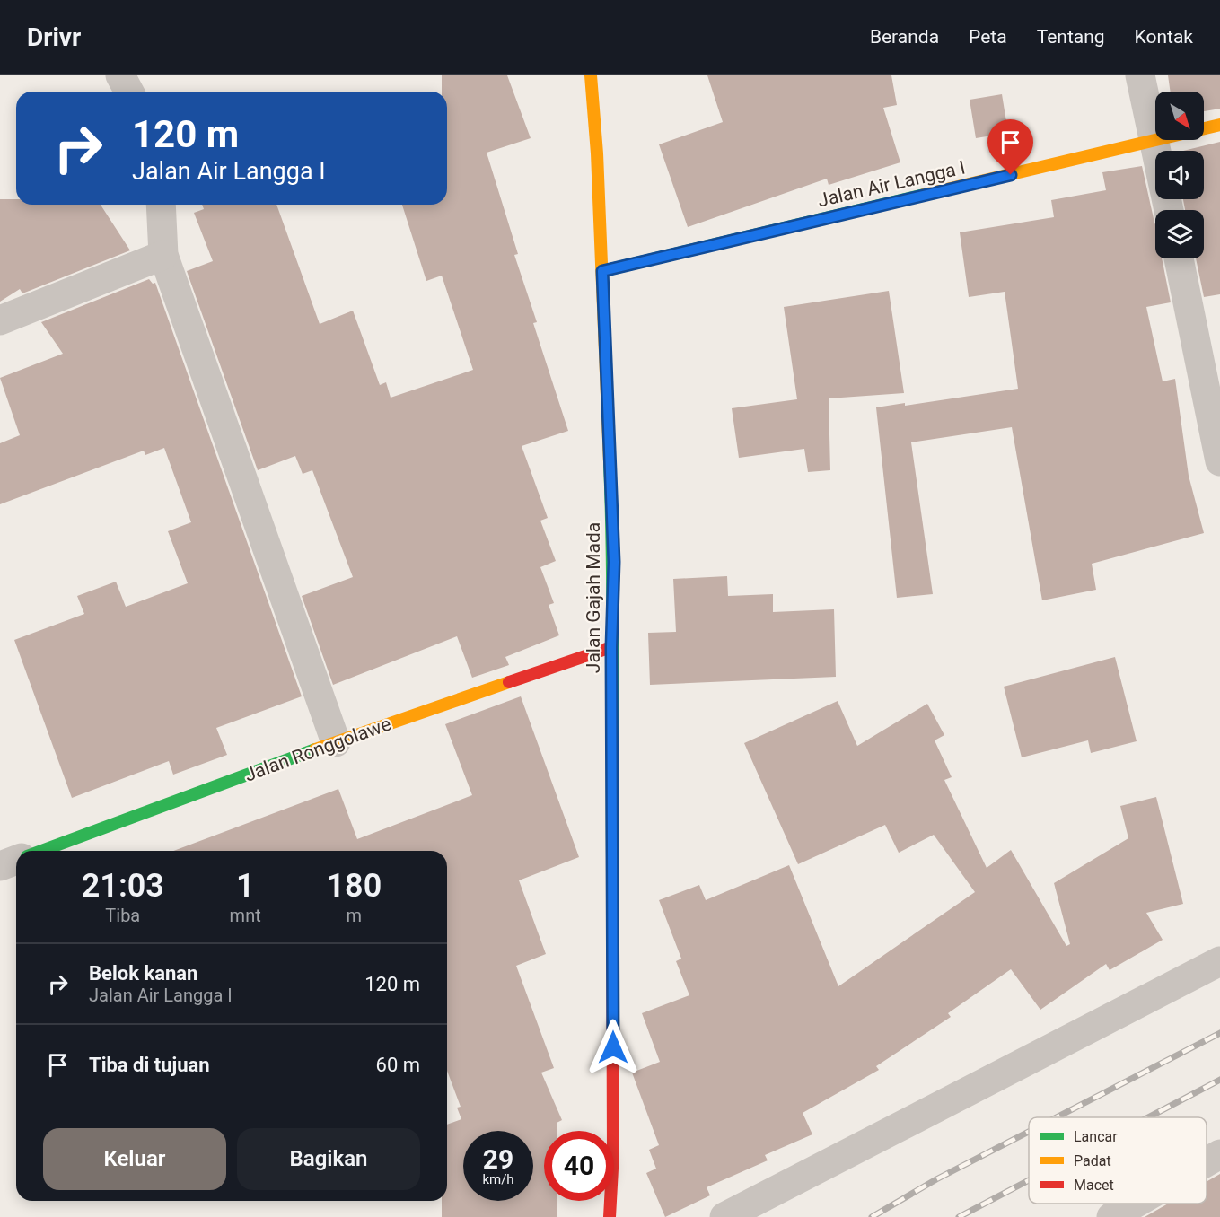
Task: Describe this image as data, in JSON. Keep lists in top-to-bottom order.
{
  "streets": {
    "street": ["Jalan Air Langga I", "Jalan Gajah Mada", "Jalan Ronggolawe"]
  },
  "crossings": [
    ["Jalan Air Langga I", "Jalan Gajah Mada"],
    ["Jalan Gajah Mada", "Jalan Ronggolawe"]
  ],
  "legend": ["Lancar", "Padat", "Macet"],
  "north": "bottom right",
  "page": {
    "header": "Drivr",
    "nav": [
      "Beranda",
      "Peta",
      "Tentang",
      "Kontak"
    ],
    "turn": ["120 m", "Jalan Air Langga I"],
    "eta": [
      "21:03",
      "Tiba",
      "1",
      "mnt",
      "180",
      "m"
    ],
    "list": [
      {
        "name": "Belok kanan",
        "note": "Jalan Air Langga I",
        "value": "120 m"
      },
      {
        "name": "Tiba di tujuan",
        "value": "60 m"
      }
    ],
    "buttons": ["Keluar", "Bagikan"],
    "speed": "29 km/h",
    "limit": "40"
  }
}
